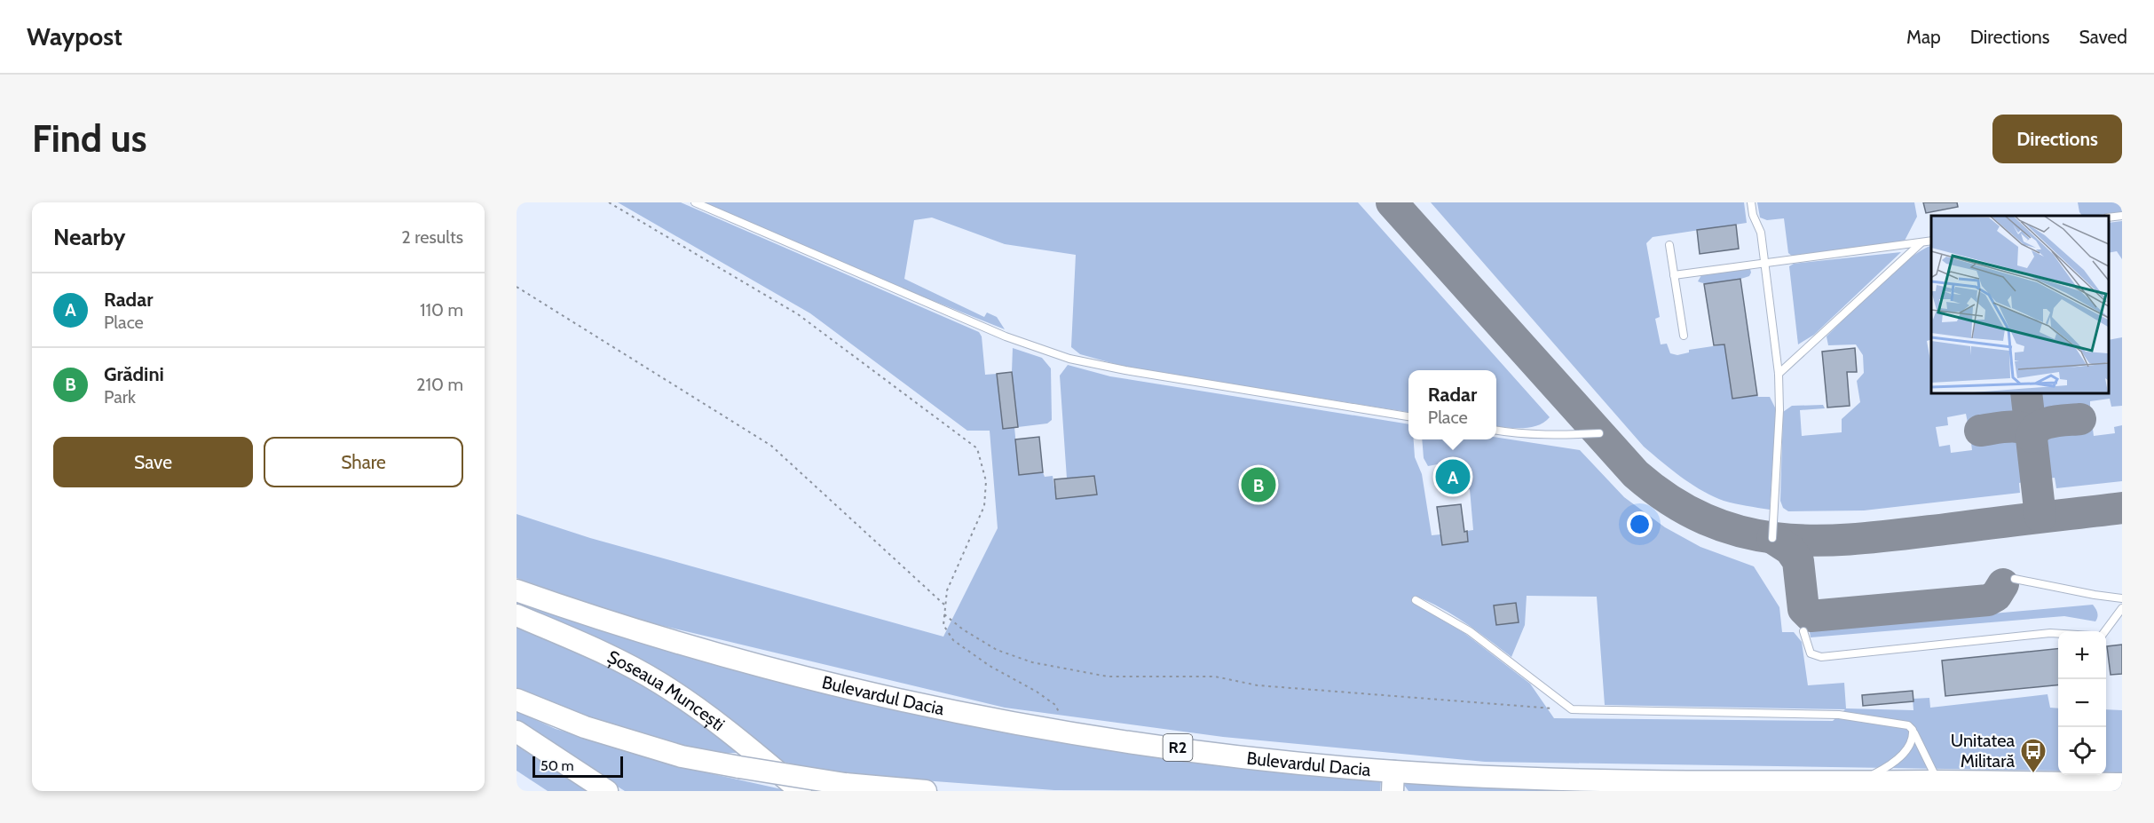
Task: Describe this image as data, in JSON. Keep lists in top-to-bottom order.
{
  "streets": {
    "main road": ["Șoseaua Muncești", "Bulevardul Dacia", "R2"]
  },
  "places": {
    "bus stop": ["Unitatea Militară"]
  },
  "scale_bar": "50 m",
  "page": {
    "header": "Waypost",
    "nav": ["Map", "Directions", "Saved"],
    "buttons": [
      "Directions",
      ["Save", "Share"]
    ],
    "title": "Find us",
    "heading": ["Nearby", "2 results"],
    "list": [
      {
        "mark": "A",
        "name": "Radar",
        "note": "Place",
        "value": "110 m"
      },
      {
        "mark": "B",
        "name": "Grădini",
        "note": "Park",
        "value": "210 m"
      }
    ],
    "popup": ["Radar", "Place"],
    "pins": ["A", "B"],
    "map_buttons": ["+", "−"],
    "scale": "50 m"
  }
}
